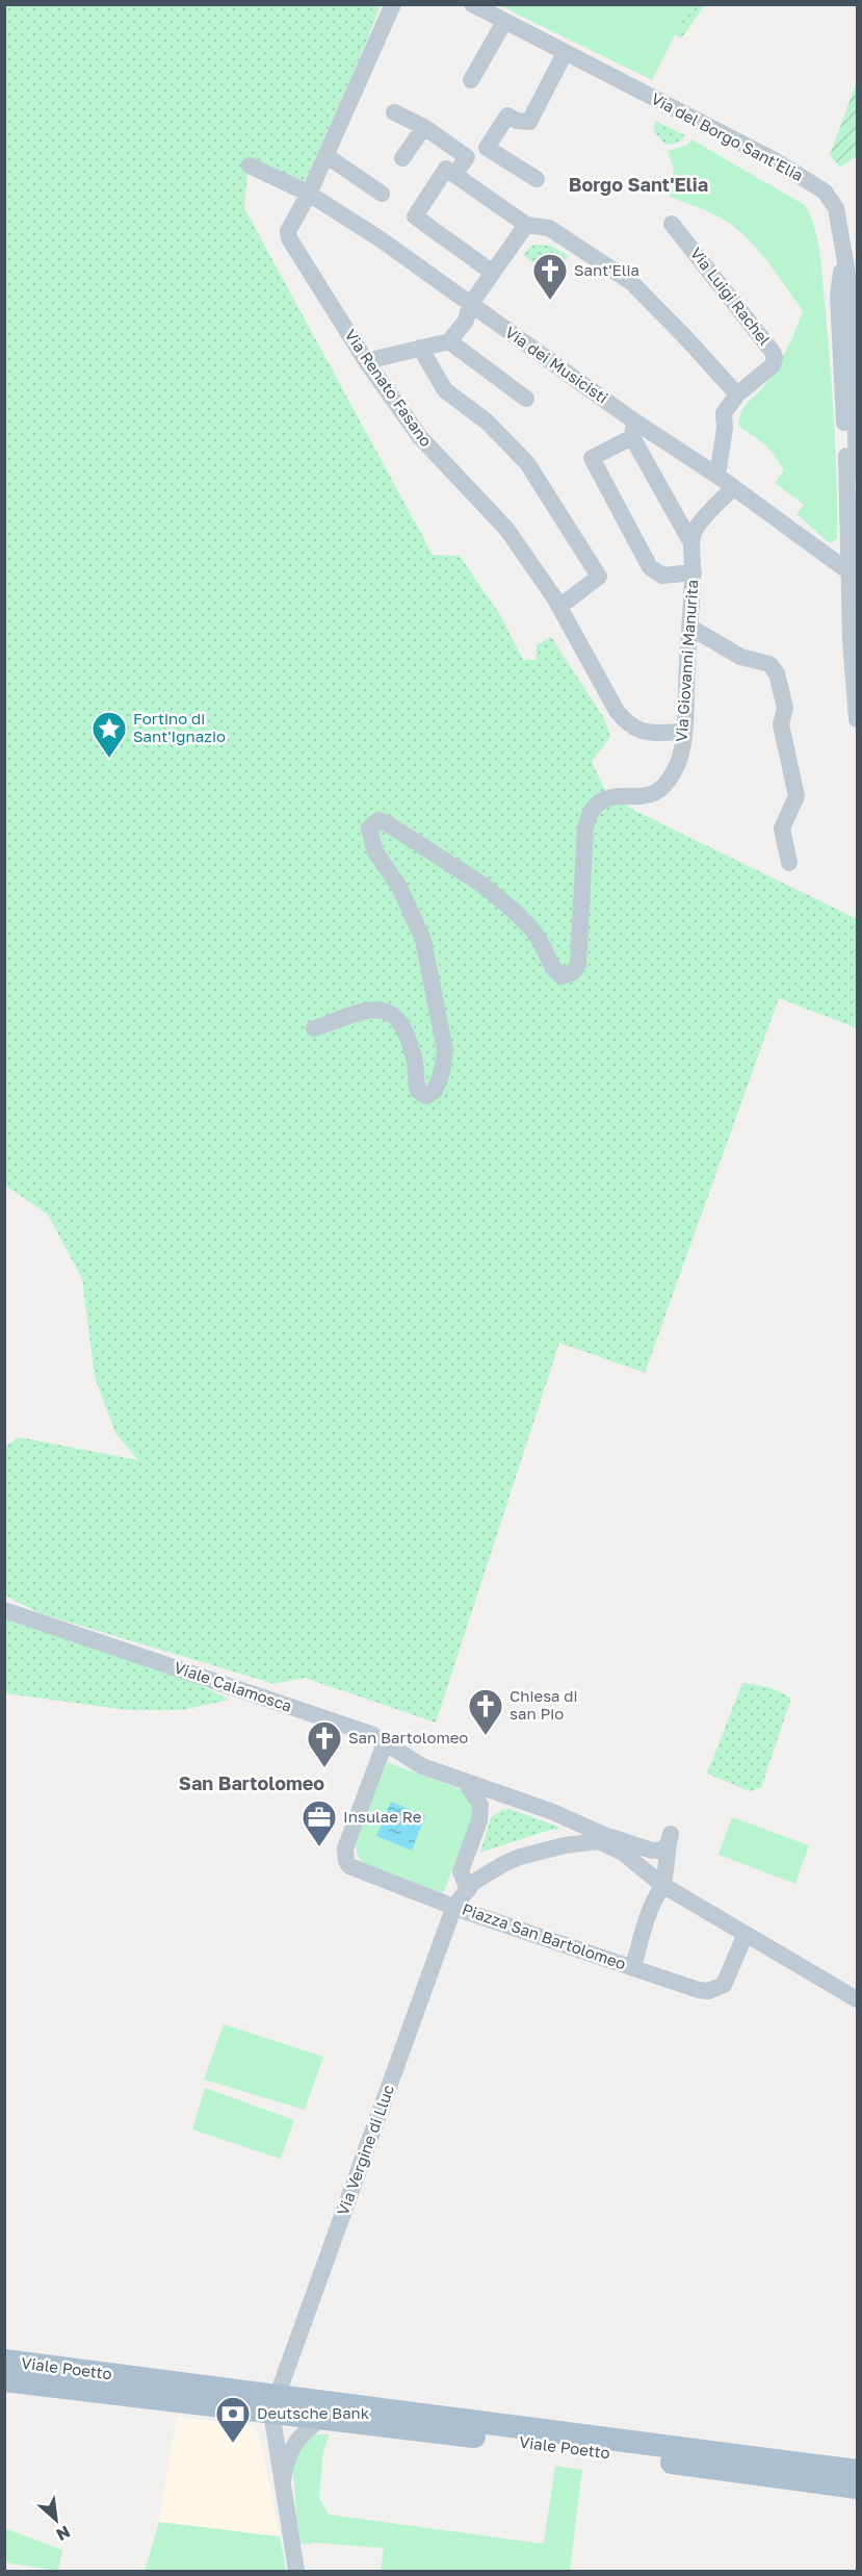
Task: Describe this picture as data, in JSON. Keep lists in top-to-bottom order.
{
  "streets": {
    "main road": ["Viale Poetto"],
    "street": [
      "Via del Borgo Sant'Elia",
      "Via Luigi Rachel",
      "Via dei Musicisti",
      "Via Renato Fasano",
      "Via Giovanni Manurita",
      "Viale Calamosca",
      "Piazza San Bartolomeo",
      "Via Vergine di Lluc"
    ]
  },
  "crossings": [
    ["Via del Borgo Sant'Elia", "Via dei Musicisti"],
    ["Via dei Musicisti", "Via Renato Fasano"],
    ["Via Renato Fasano", "Via Giovanni Manurita"],
    ["Viale Calamosca", "Piazza San Bartolomeo"],
    ["Piazza San Bartolomeo", "Via Vergine di Lluc"],
    ["Via Vergine di Lluc", "Viale Poetto"]
  ],
  "districts": ["Borgo Sant'Elia", "San Bartolomeo"],
  "places": {
    "church": ["Sant'Elia", "Chiesa di san Pio", "San Bartolomeo"],
    "place": ["Fortino di Sant'Ignazio"],
    "office": ["Insulae Re"],
    "bank": ["Deutsche Bank"]
  },
  "north": "bottom right"
}
